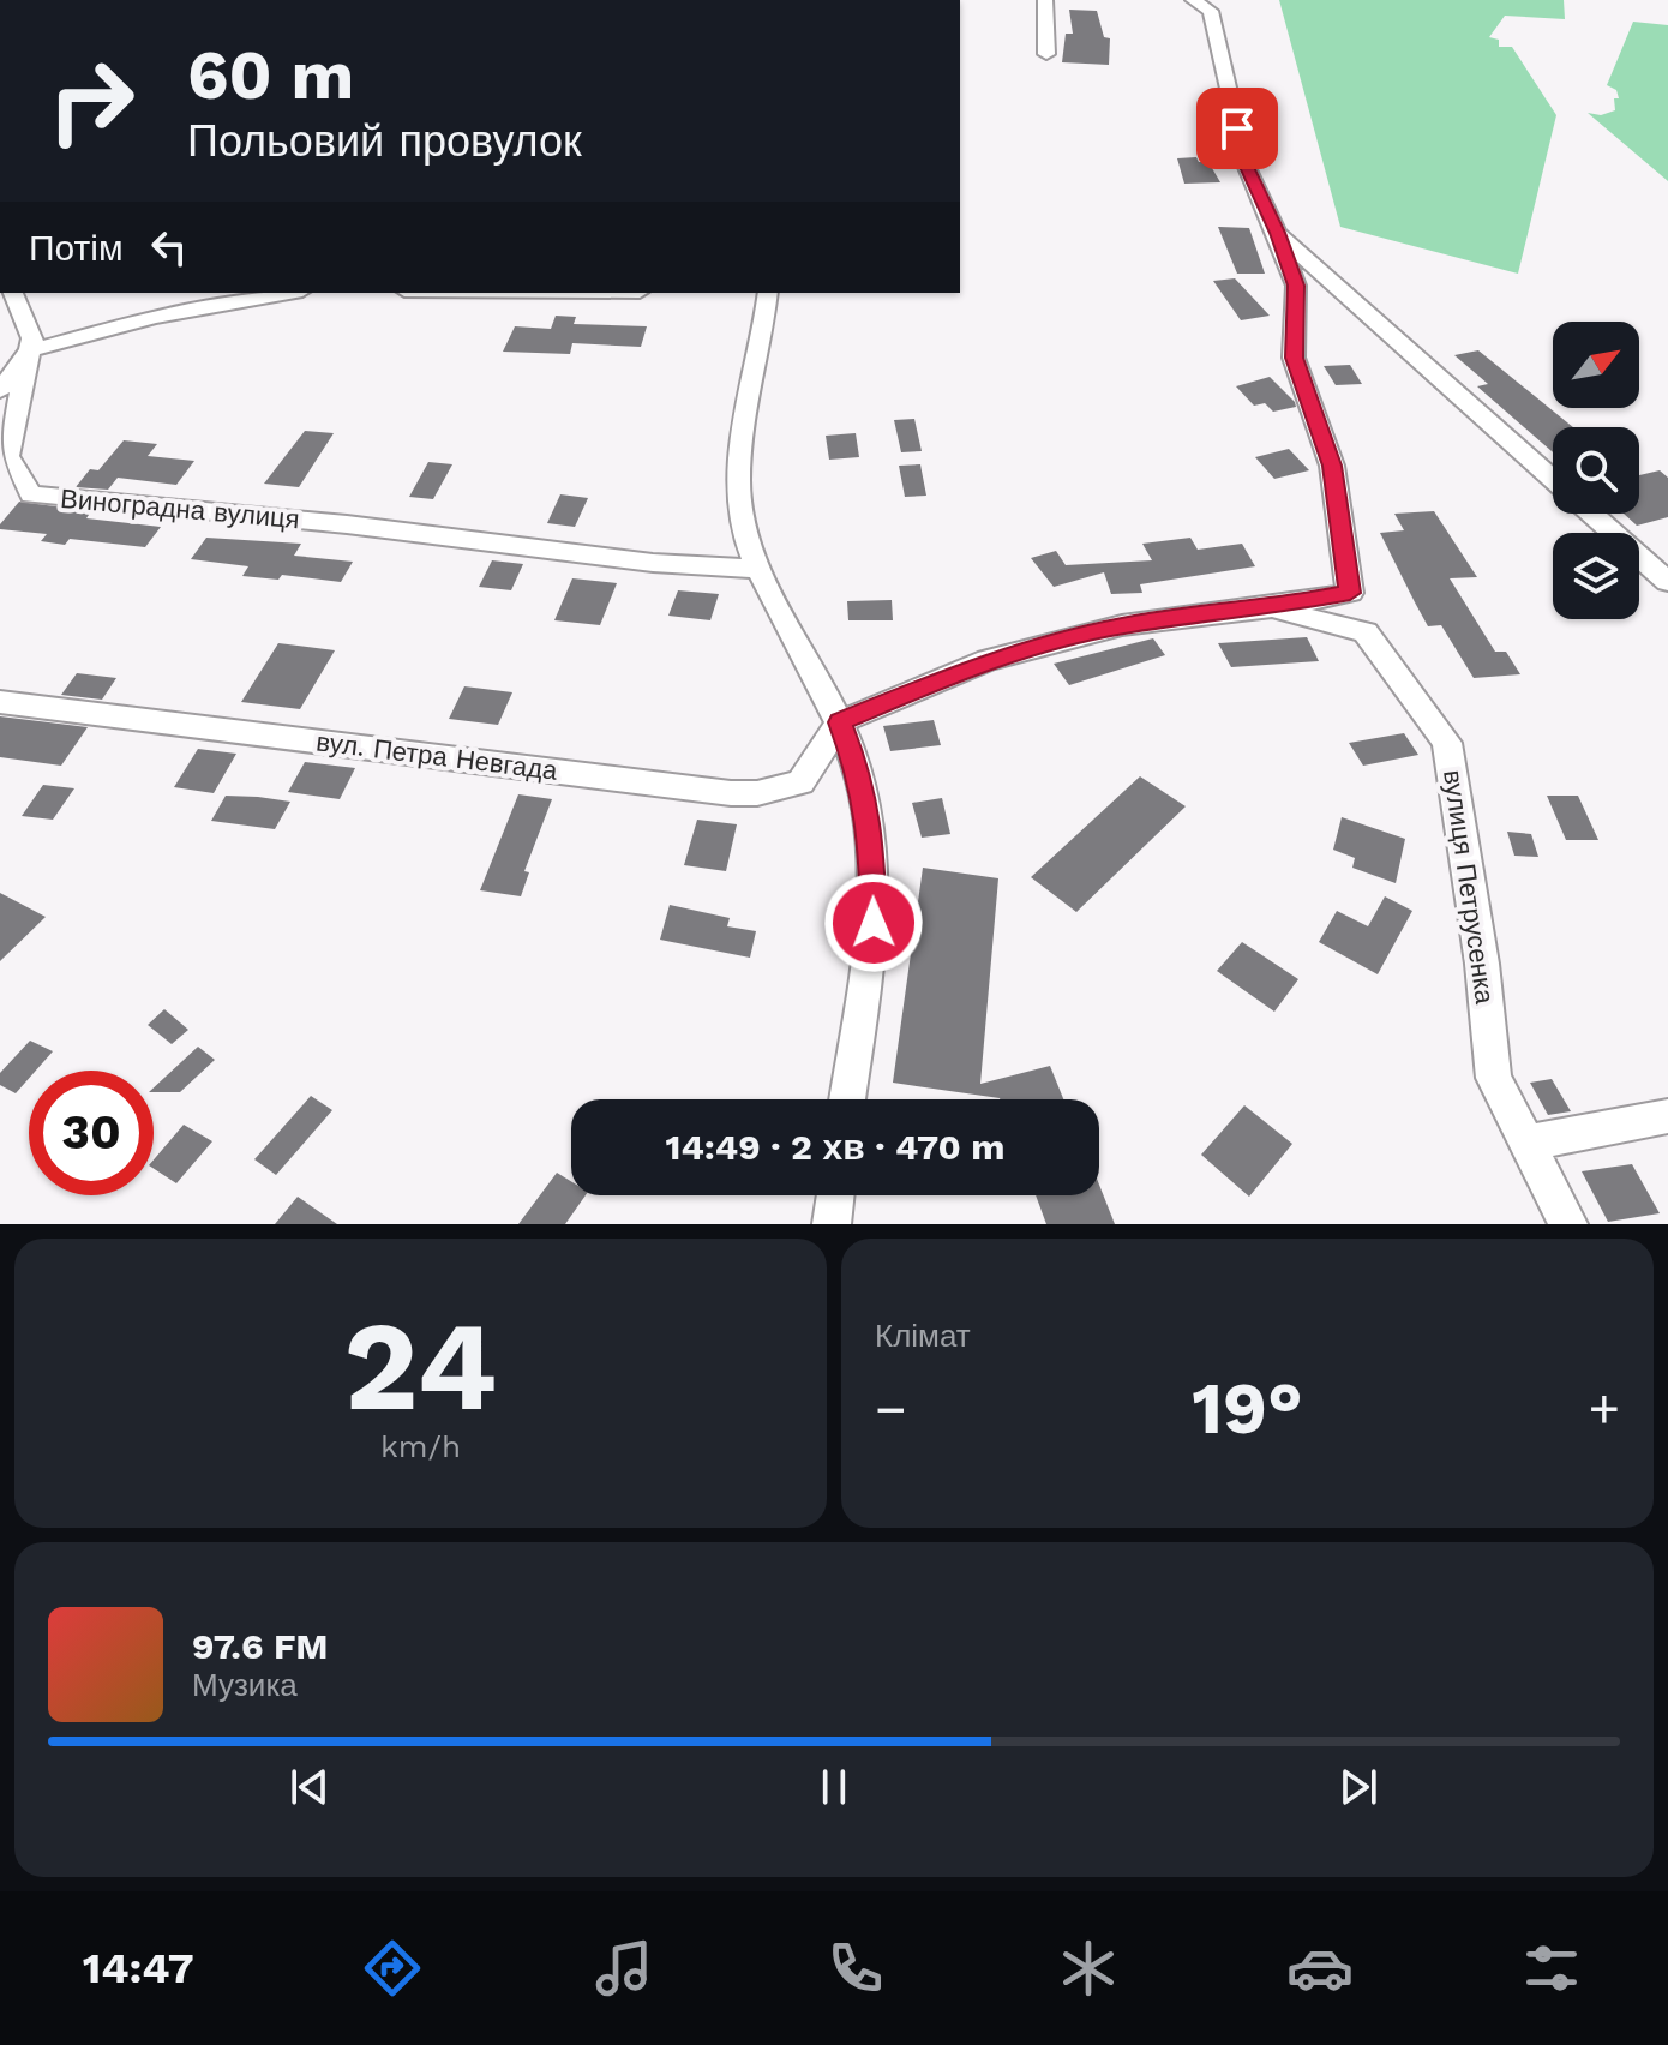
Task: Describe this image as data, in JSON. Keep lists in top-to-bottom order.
{
  "streets": {
    "street": ["Виноградна вулиця", "вул. Петра Невгада", "вулиця Петрусенка"]
  },
  "north": "top right",
  "page": {
    "turn": ["60 m", "Польовий провулок"],
    "then": "Потім",
    "limit": "30",
    "trip": "14:49 · 2 хв · 470 m",
    "tile": [
      ["24", "km/h"],
      "Клімат"
    ],
    "heat": ["−", "19°", "+"],
    "song": ["97.6 FM", "Музика"],
    "tabs": "14:47"
  }
}
